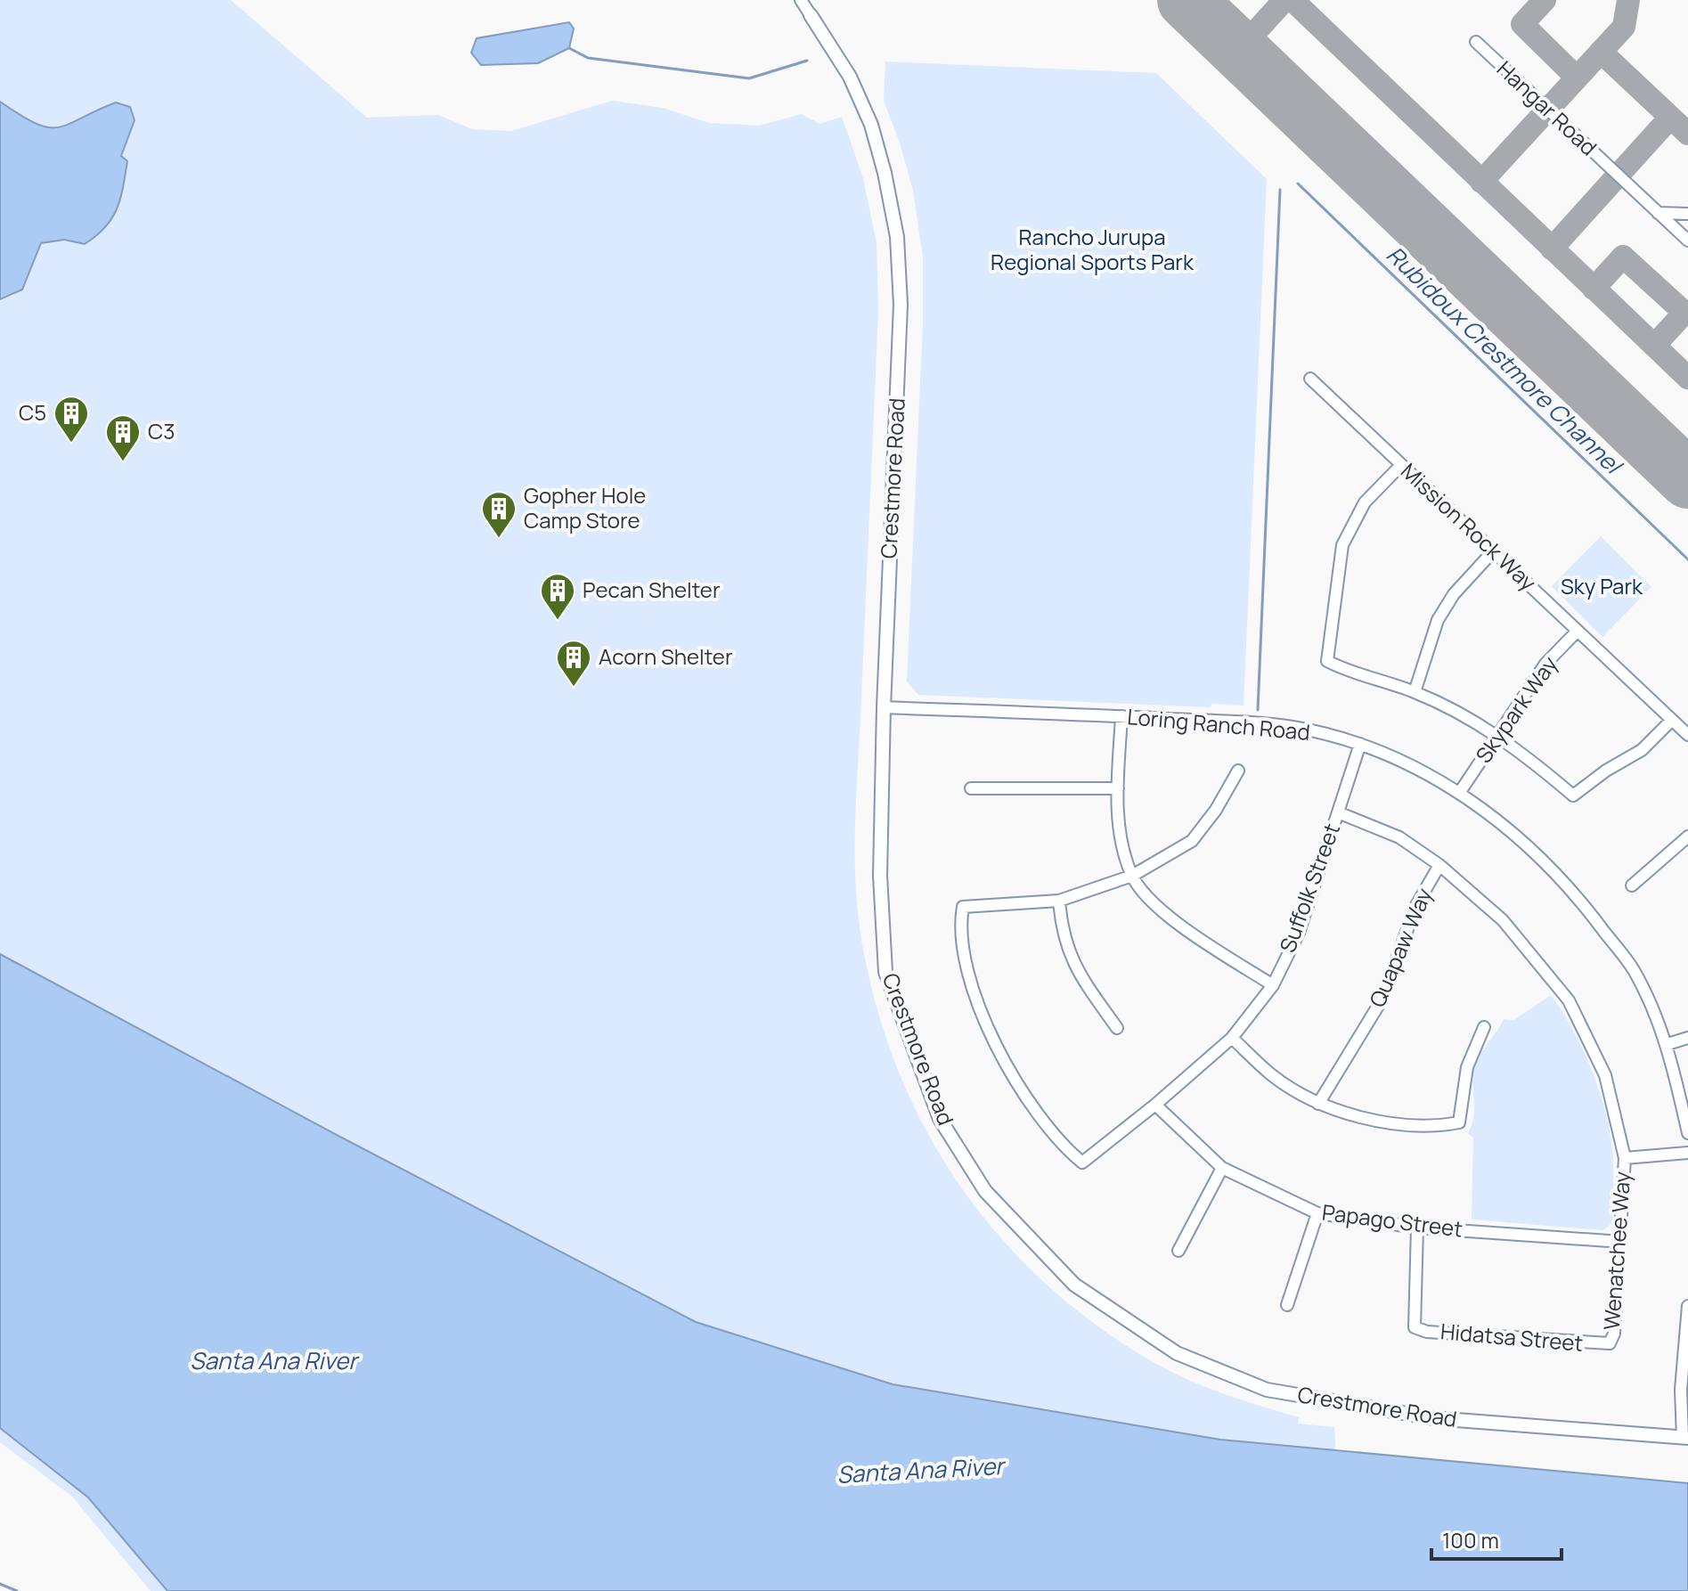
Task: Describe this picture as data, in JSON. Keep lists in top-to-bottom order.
{
  "streets": {
    "street": [
      "Hangar Road",
      "Crestmore Road",
      "Mission Rock Way",
      "Skypark Way",
      "Loring Ranch Road",
      "Suffolk Street",
      "Quapaw Way",
      "Papago Street",
      "Wenatchee Way",
      "Hidatsa Street"
    ]
  },
  "crossings": [
    ["Crestmore Road", "Loring Ranch Road"],
    ["Mission Rock Way", "Skypark Way"],
    ["Skypark Way", "Loring Ranch Road"],
    ["Loring Ranch Road", "Suffolk Street"],
    ["Suffolk Street", "Papago Street"],
    ["Suffolk Street", "Wenatchee Way"],
    ["Quapaw Way", "Wenatchee Way"],
    ["Papago Street", "Wenatchee Way"],
    ["Papago Street", "Hidatsa Street"],
    ["Wenatchee Way", "Hidatsa Street"]
  ],
  "water": ["Rubidoux Crestmore Channel", "Santa Ana River"],
  "parks": ["Rancho Jurupa Regional Sports Park", "Sky Park"],
  "places": {
    "building": [
      "C5",
      "C3",
      "Gopher Hole Camp Store",
      "Pecan Shelter",
      "Acorn Shelter"
    ]
  },
  "scale_bar": "100 m"
}
